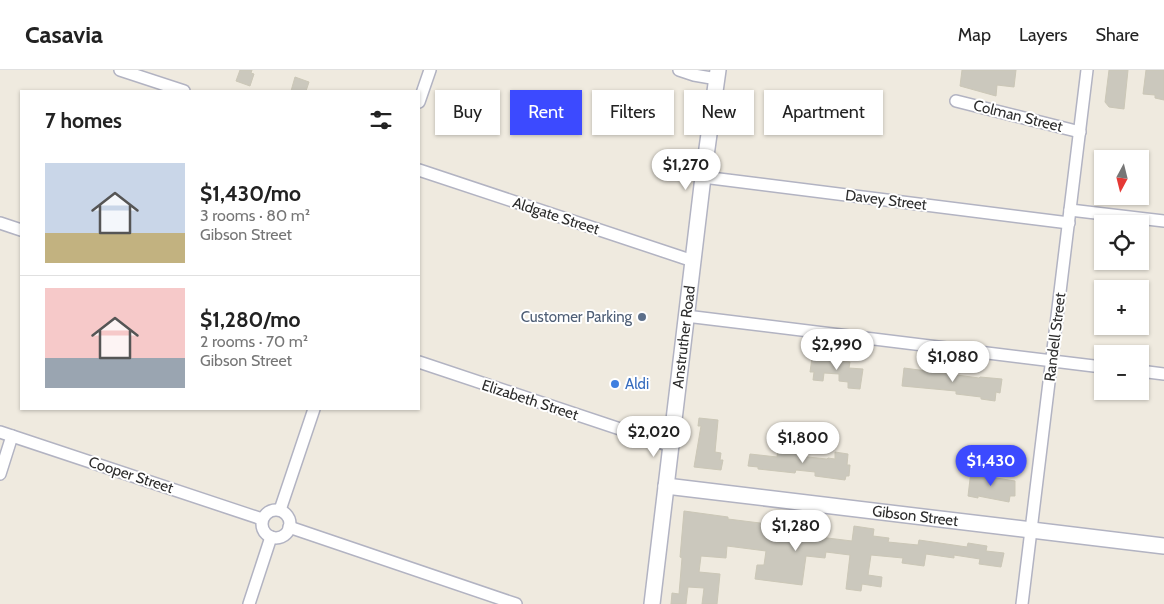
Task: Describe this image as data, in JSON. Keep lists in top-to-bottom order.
{
  "streets": {
    "main road": ["Anstruther Road", "Gibson Street"],
    "street": [
      "Colman Street",
      "Davey Street",
      "Aldgate Street",
      "Randell Street",
      "Elizabeth Street",
      "Cooper Street"
    ]
  },
  "crossings": [
    ["Colman Street", "Randell Street"],
    ["Davey Street", "Anstruther Road"],
    ["Davey Street", "Randell Street"],
    ["Aldgate Street", "Anstruther Road"],
    ["Anstruther Road", "Elizabeth Street"],
    ["Anstruther Road", "Gibson Street"],
    ["Randell Street", "Gibson Street"]
  ],
  "places": ["Customer Parking", "Aldi"],
  "north": "bottom",
  "page": {
    "header": "Casavia",
    "nav": ["Map", "Layers", "Share"],
    "chip": [
      "Buy",
      "Rent",
      "Filters",
      "New",
      "Apartment"
    ],
    "heading": "7 homes",
    "price": [
      "$1,270",
      "$2,990",
      "$1,080",
      "$2,020",
      "$1,800",
      "$1,430",
      "$1,280"
    ],
    "map_buttons": ["+", "−"],
    "list": [
      {
        "name": "$1,430/mo",
        "note": "3 rooms · 80 m² · Gibson Street"
      },
      {
        "name": "$1,280/mo",
        "note": "2 rooms · 70 m² · Gibson Street"
      }
    ]
  }
}
